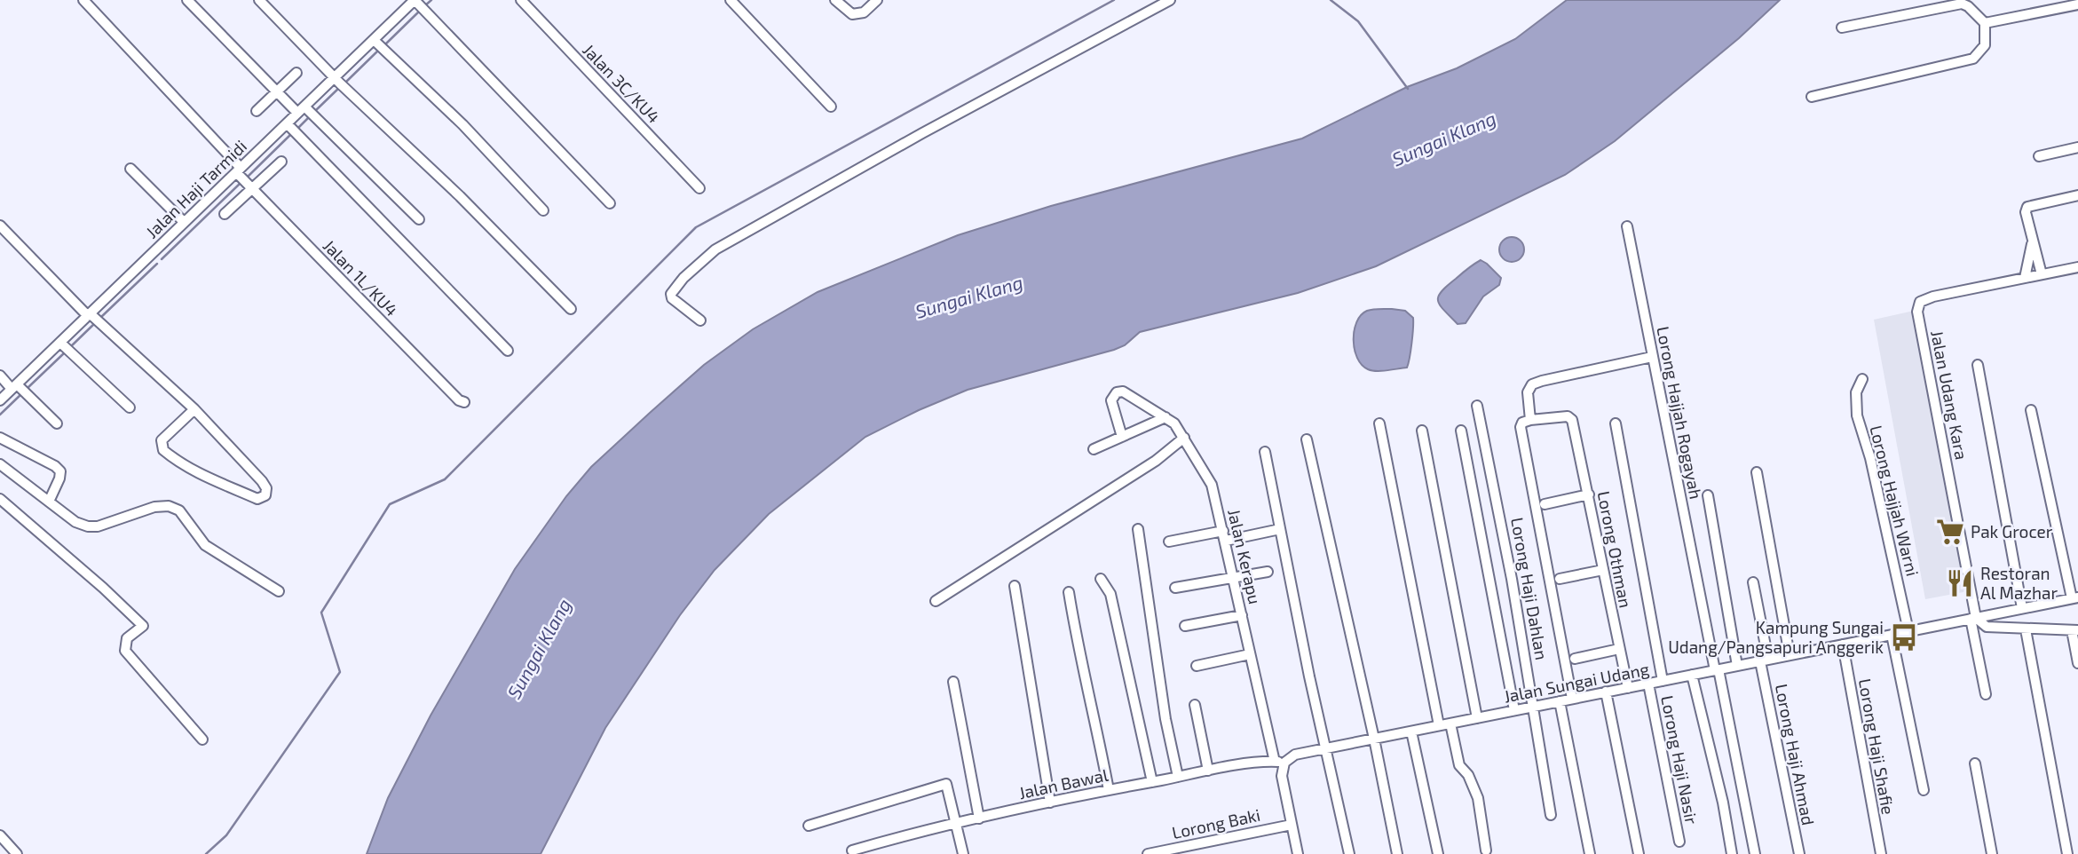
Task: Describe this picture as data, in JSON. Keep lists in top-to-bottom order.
{
  "streets": {
    "street": [
      "Jalan 3C/KU4",
      "Jalan Haji Tarmidi",
      "Jalan 1L/KU4",
      "Jalan Udang Kara",
      "Lorong Hajjah Rogayah",
      "Lorong Hajjah Warni",
      "Lorong Othman",
      "Jalan Kerapu",
      "Lorong Haji Dahlan",
      "Jalan Sungai Udang",
      "Lorong Haji Shafie",
      "Lorong Haji Ahmad",
      "Lorong Haji Nasir",
      "Jalan Bawal",
      "Lorong Baki"
    ]
  },
  "crossings": [
    ["Jalan Haji Tarmidi", "Jalan 1L/KU4"],
    ["Jalan Udang Kara", "Jalan Sungai Udang"],
    ["Lorong Hajjah Rogayah", "Jalan Sungai Udang"],
    ["Lorong Hajjah Warni", "Jalan Sungai Udang"],
    ["Lorong Othman", "Jalan Sungai Udang"],
    ["Jalan Kerapu", "Jalan Sungai Udang"],
    ["Jalan Kerapu", "Jalan Bawal"],
    ["Lorong Haji Dahlan", "Jalan Sungai Udang"],
    ["Jalan Sungai Udang", "Lorong Haji Shafie"],
    ["Jalan Sungai Udang", "Lorong Haji Ahmad"],
    ["Jalan Sungai Udang", "Lorong Haji Nasir"],
    ["Jalan Sungai Udang", "Jalan Bawal"]
  ],
  "water": ["Sungai Klang"],
  "places": {
    "supermarket": ["Pak Grocer"],
    "restaurant": ["Restoran Al Mazhar"],
    "bus stop": ["Kampung Sungai Udang/Pangsapuri Anggerik"]
  }
}
